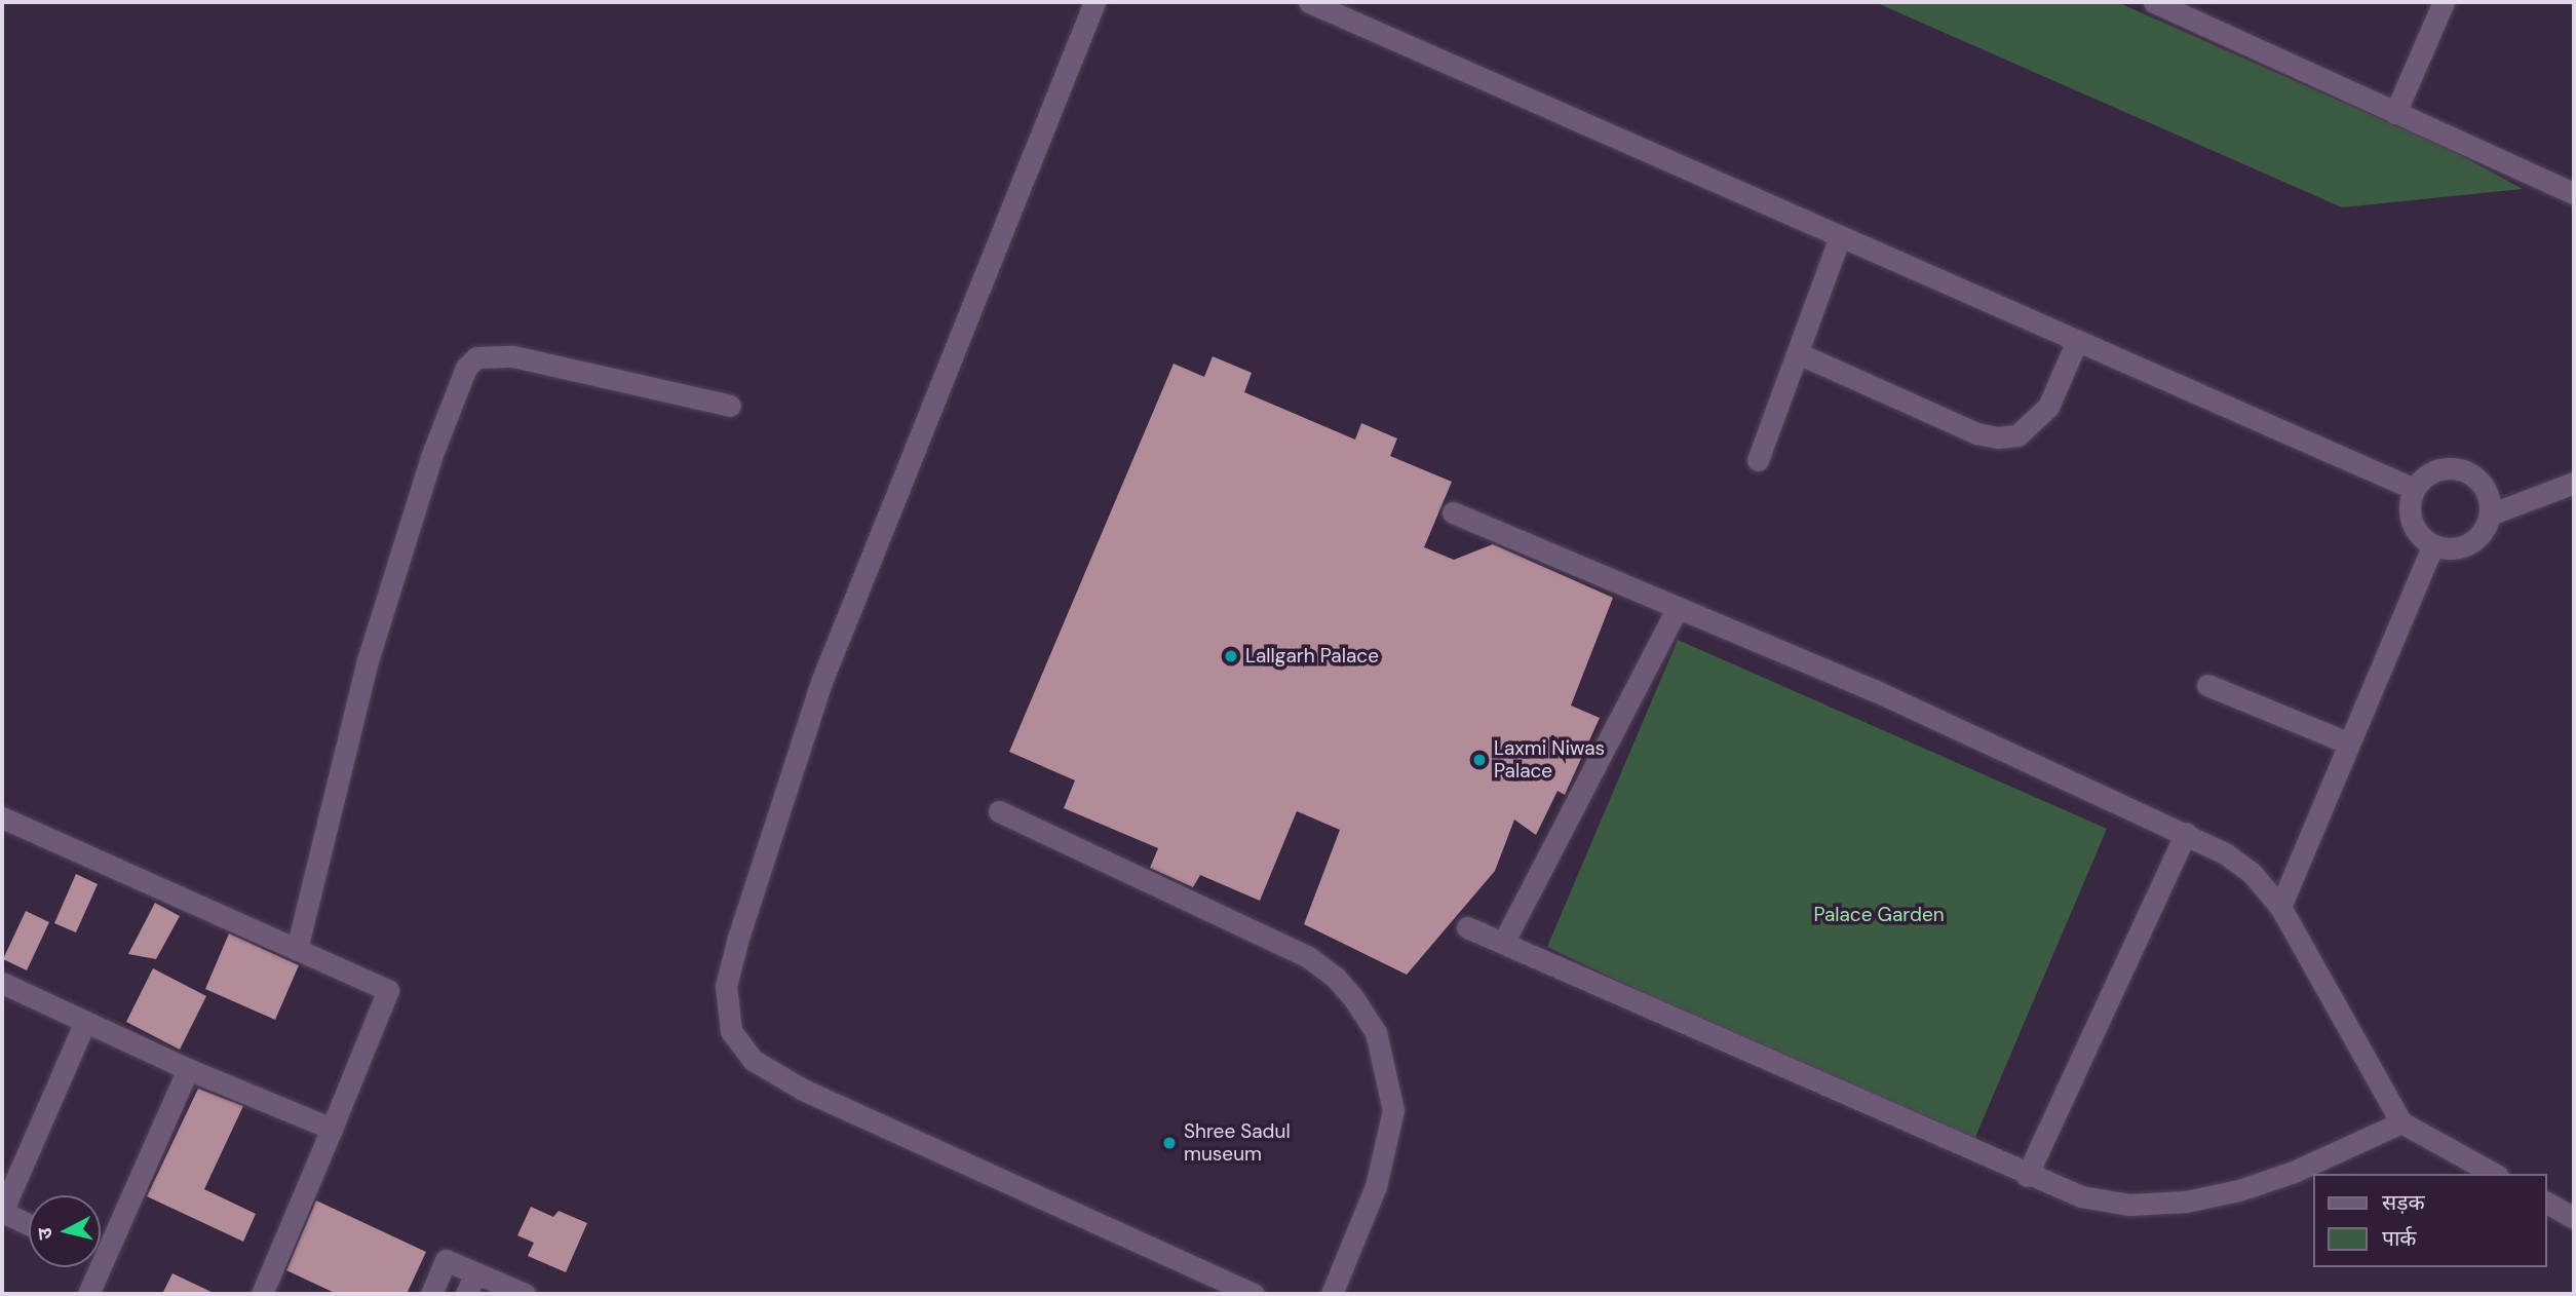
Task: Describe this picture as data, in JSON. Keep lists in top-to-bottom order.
{
  "parks": ["Palace Garden"],
  "places": ["Lallgarh Palace", "Laxmi Niwas Palace", "Shree Sadul museum"],
  "legend": ["सड़क", "पार्क"],
  "north": "left"
}
